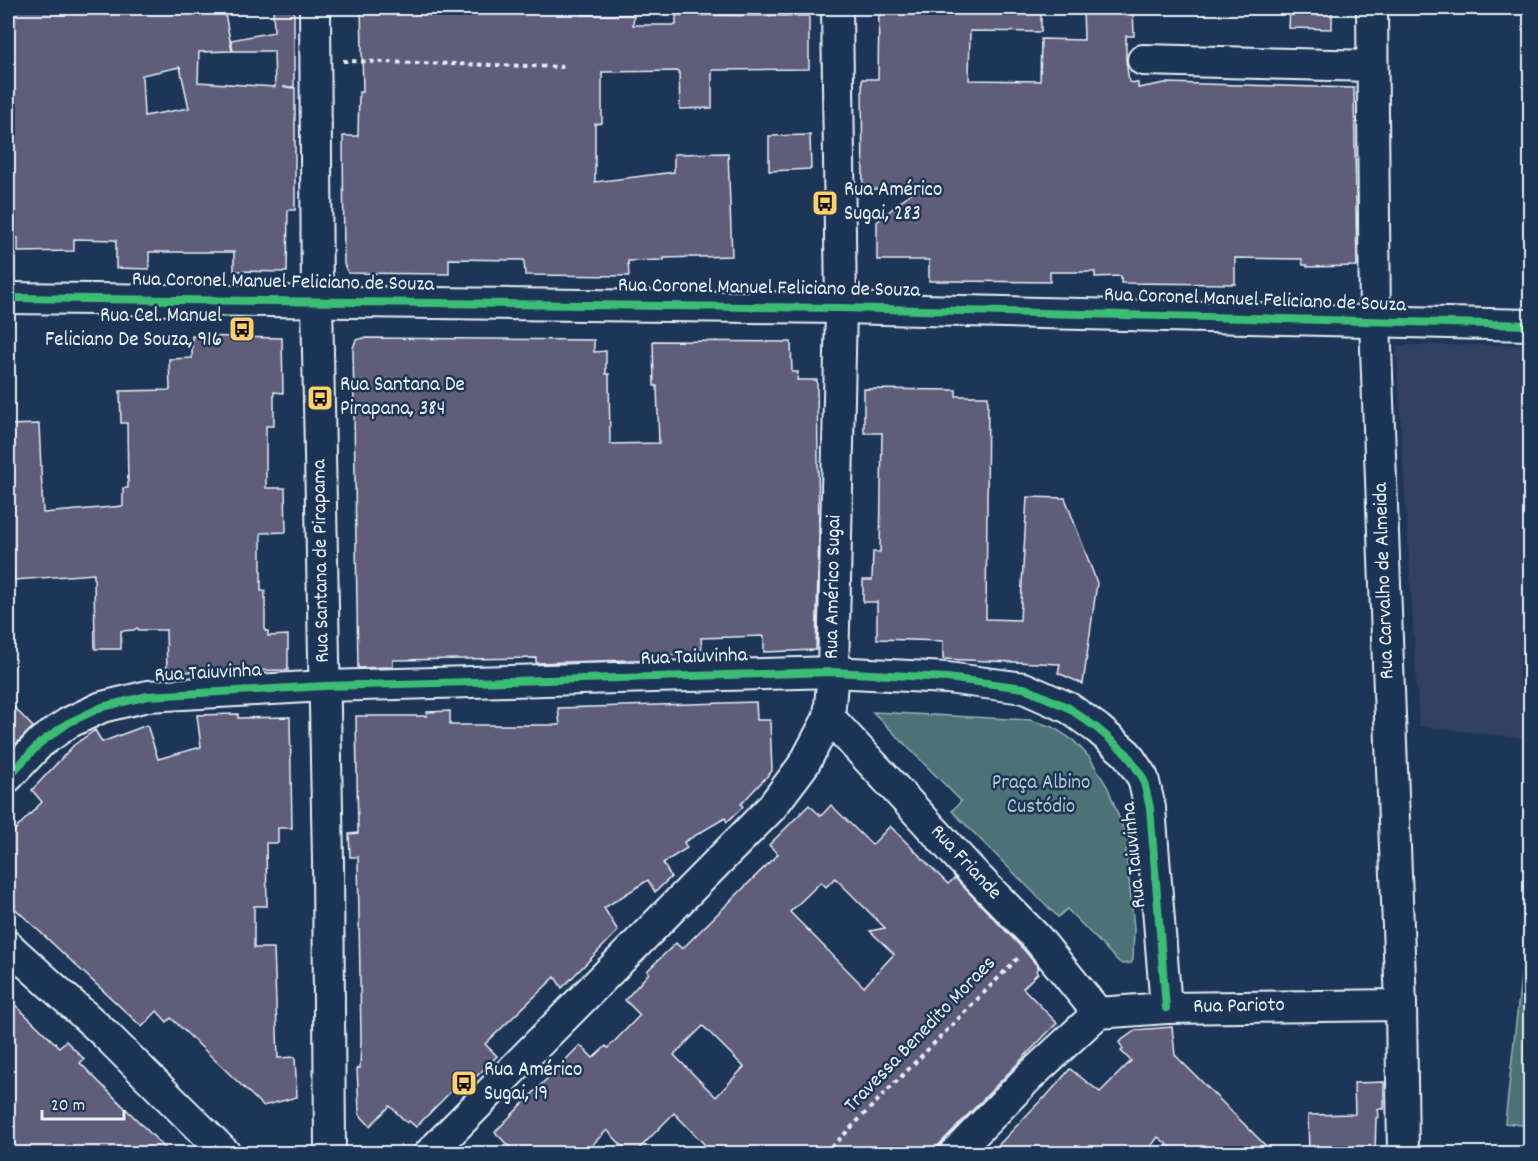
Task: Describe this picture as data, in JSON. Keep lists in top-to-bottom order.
{
  "streets": {
    "street": [
      "Rua Coronel Manuel Feliciano de Souza",
      "Rua Santana de Pirapama",
      "Rua Carvalho de Almeida",
      "Rua Américo Sugai",
      "Rua Taiuvinha",
      "Rua Friande",
      "Rua Parioto"
    ],
    "path": ["Travessa Benedito Moraes"]
  },
  "crossings": [
    ["Rua Coronel Manuel Feliciano de Souza", "Rua Santana de Pirapama"],
    ["Rua Coronel Manuel Feliciano de Souza", "Rua Carvalho de Almeida"],
    ["Rua Coronel Manuel Feliciano de Souza", "Rua Américo Sugai"],
    ["Rua Santana de Pirapama", "Rua Taiuvinha"],
    ["Rua Carvalho de Almeida", "Rua Parioto"],
    ["Rua Américo Sugai", "Rua Taiuvinha"],
    ["Rua Américo Sugai", "Rua Friande"],
    ["Rua Taiuvinha", "Rua Parioto"],
    ["Rua Friande", "Rua Parioto"],
    ["Rua Friande", "Travessa Benedito Moraes"]
  ],
  "parks": ["Praça Albino Custódio"],
  "places": {
    "bus stop": [
      "Rua Américo Sugai, 283",
      "Rua Cel. Manuel Feliciano De Souza, 916",
      "Rua Santana De Pirapana, 384",
      "Rua Américo Sugai, 19"
    ]
  },
  "scale_bar": "20 m"
}
